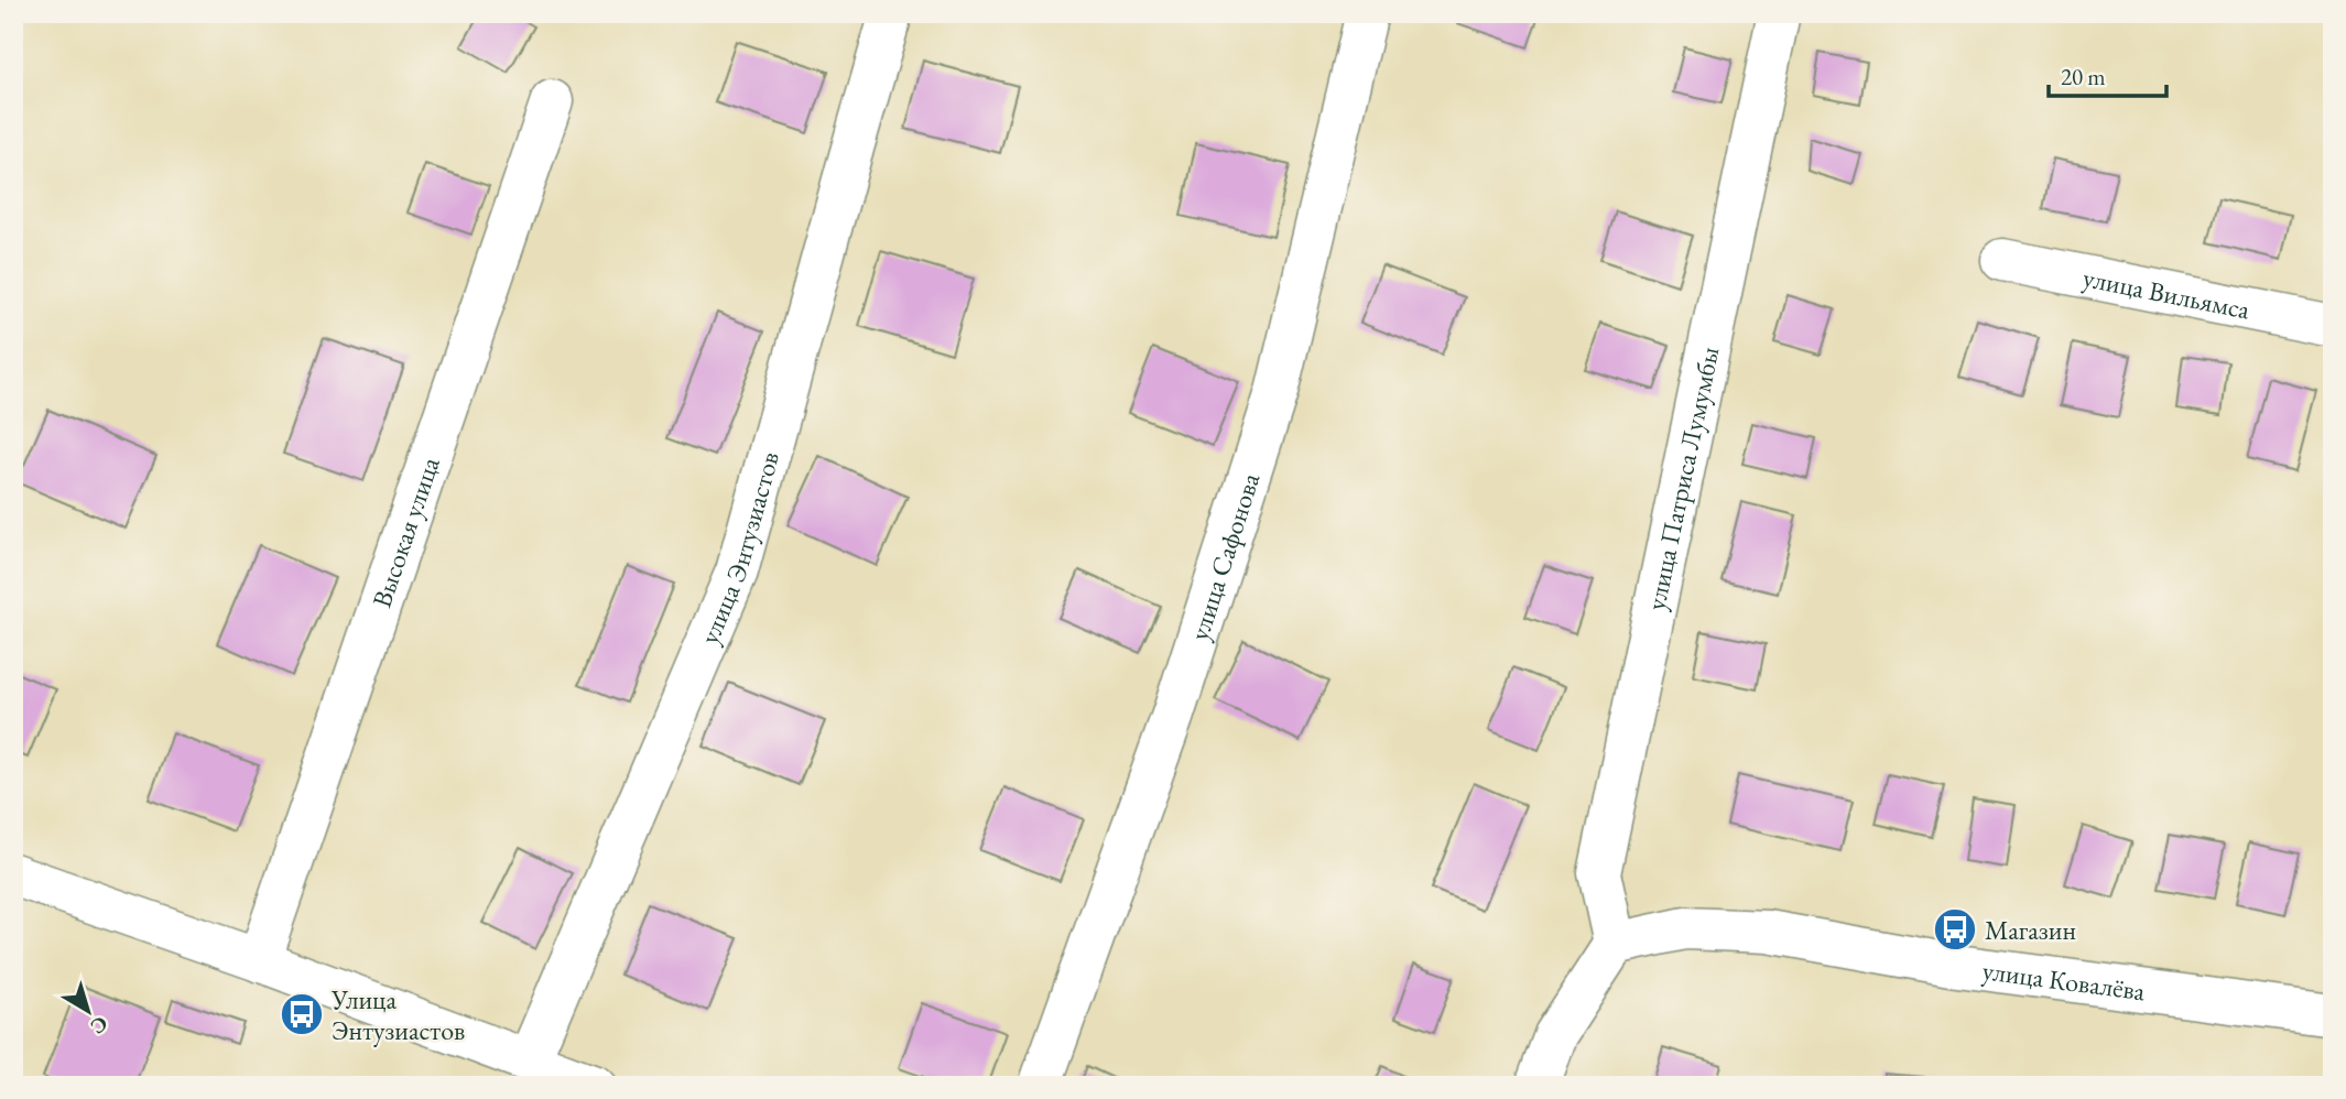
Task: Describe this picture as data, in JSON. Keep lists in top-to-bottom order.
{
  "streets": {
    "street": [
      "улица Вильямса",
      "улица Патриса Лумумбы",
      "Высокая улица",
      "улица Энтузиастов",
      "улица Сафонова",
      "улица Ковалёва"
    ]
  },
  "crossings": [
    ["улица Патриса Лумумбы", "улица Ковалёва"]
  ],
  "places": {
    "bus stop": ["Магазин", "Улица Энтузиастов"]
  },
  "scale_bar": "20 m",
  "north": "bottom right"
}
